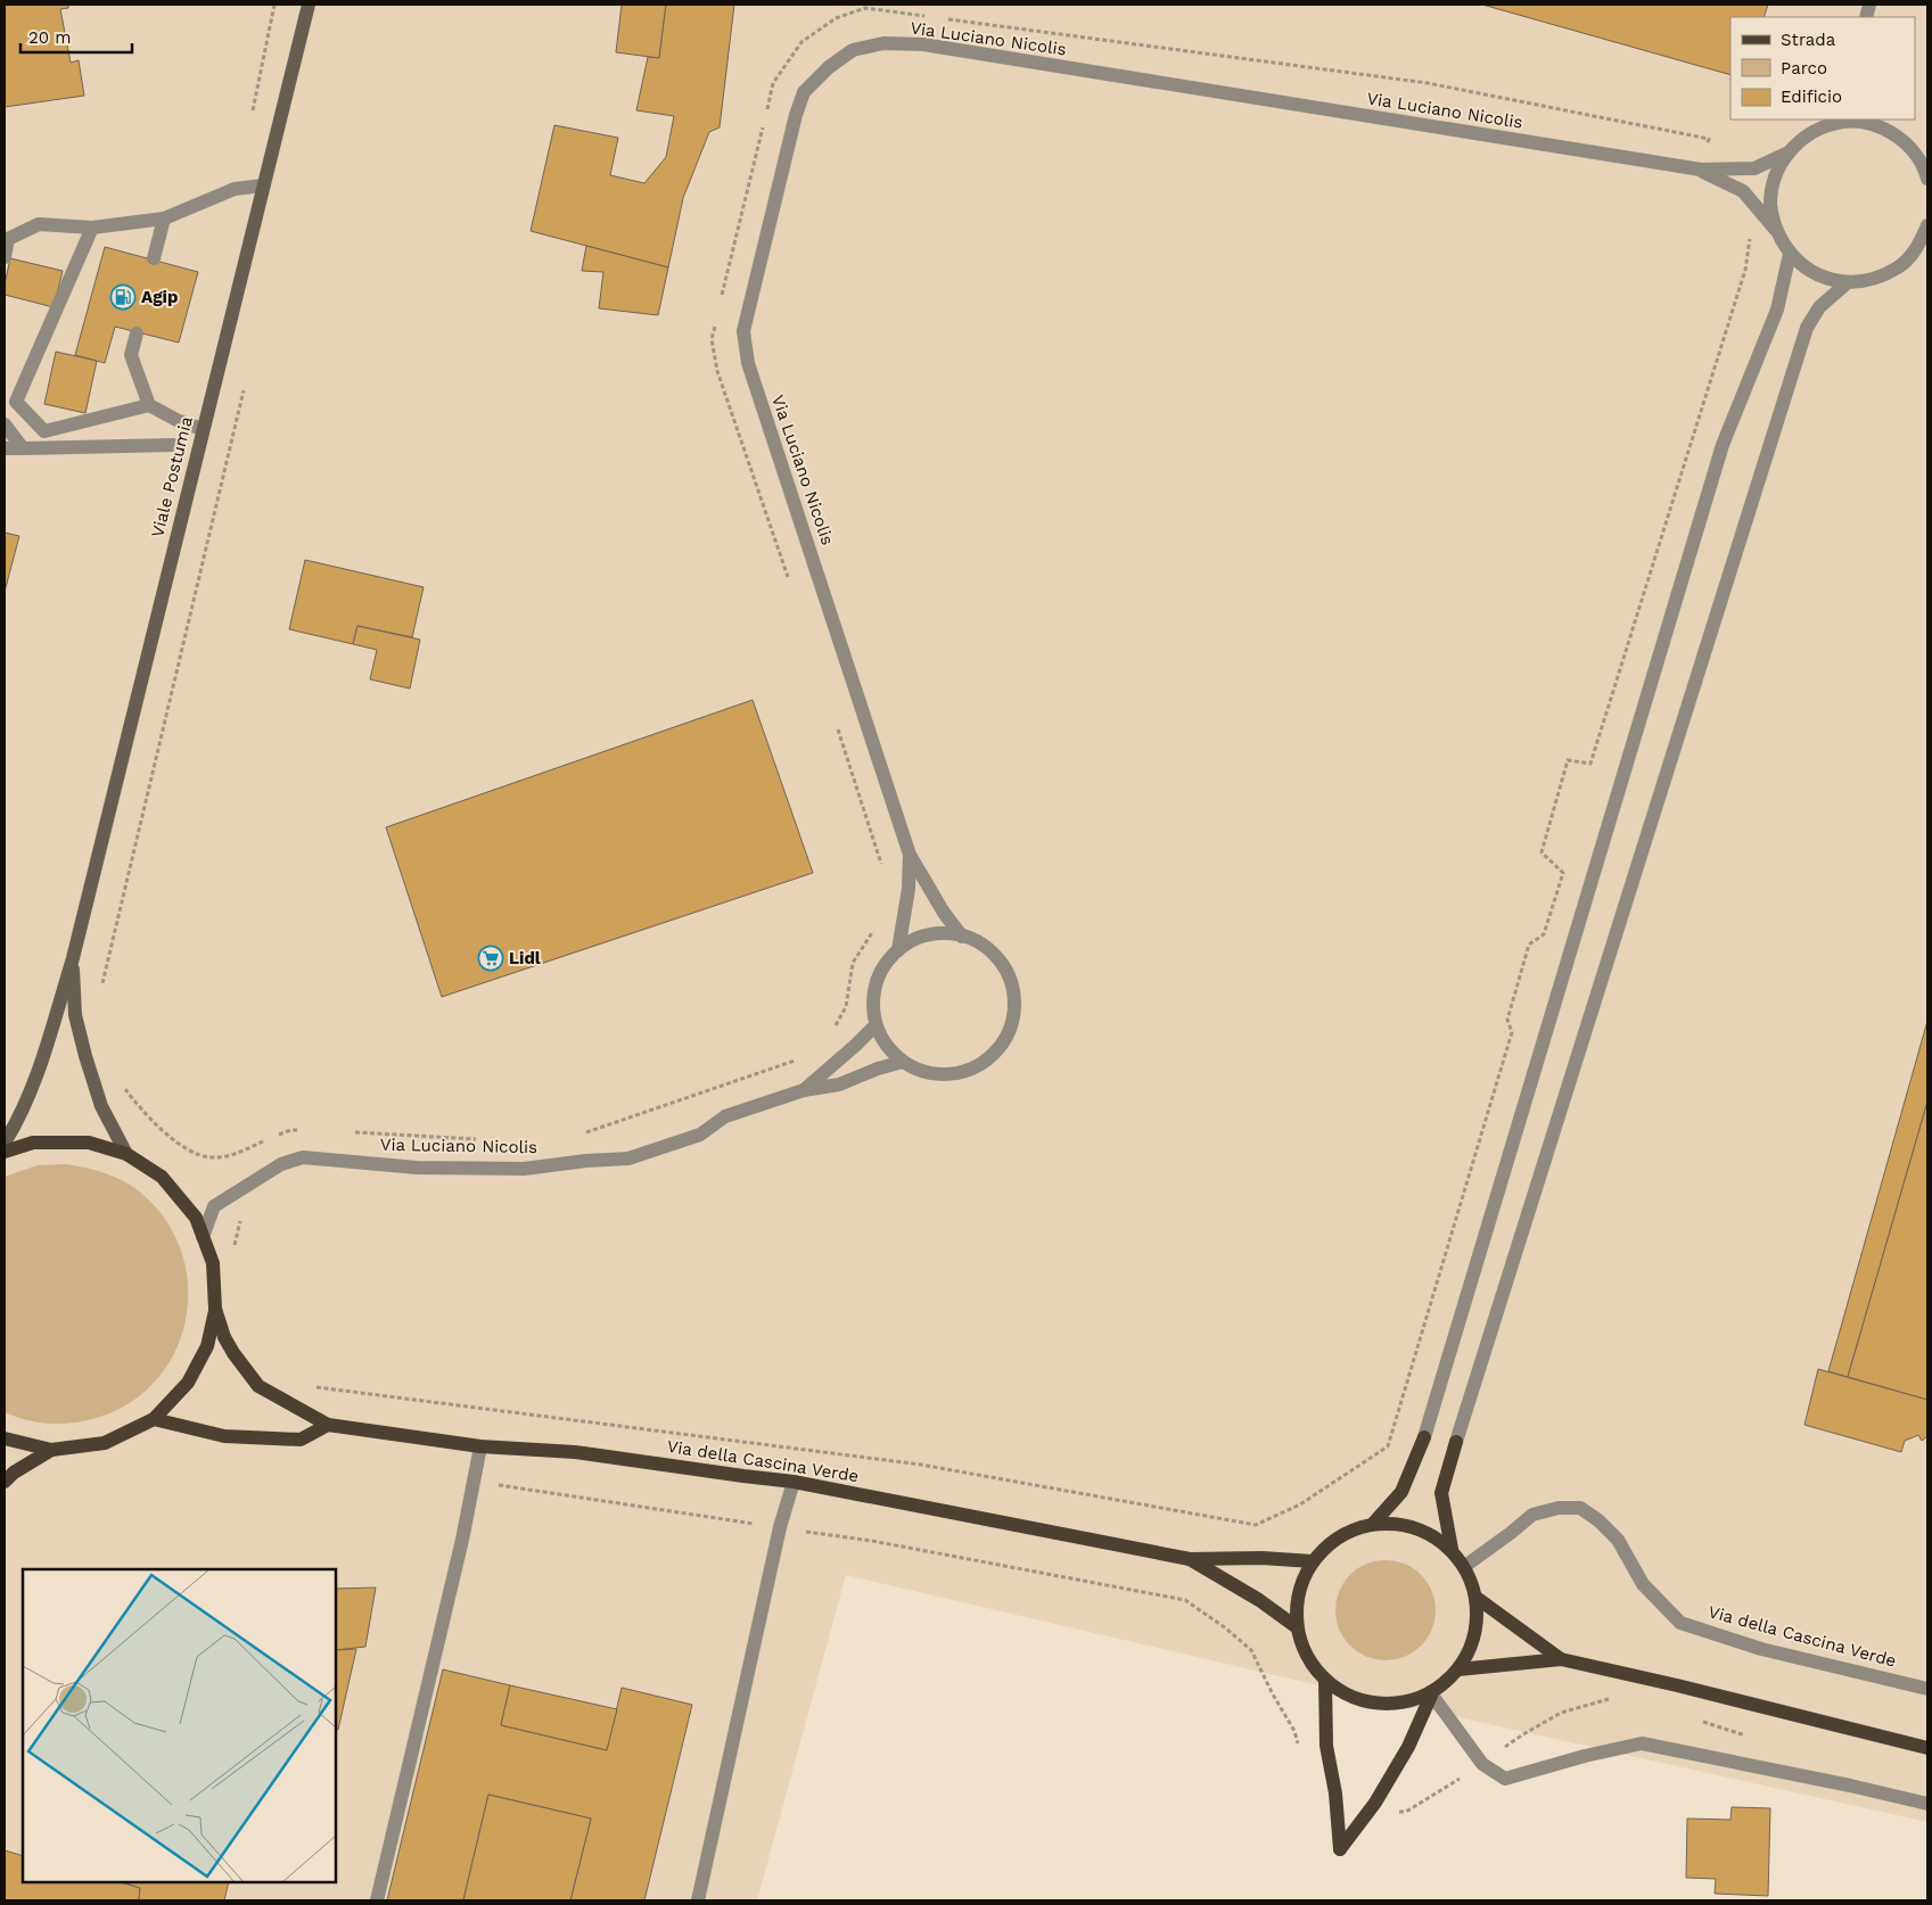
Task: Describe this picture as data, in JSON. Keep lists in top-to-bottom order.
{
  "streets": {
    "main road": ["Viale Postumia", "Via della Cascina Verde"],
    "street": ["Via Luciano Nicolis"]
  },
  "places": {
    "fuel station": ["Agip"],
    "supermarket": ["Lidl"]
  },
  "legend": ["Strada", "Parco", "Edificio"],
  "scale_bar": "20 m"
}
